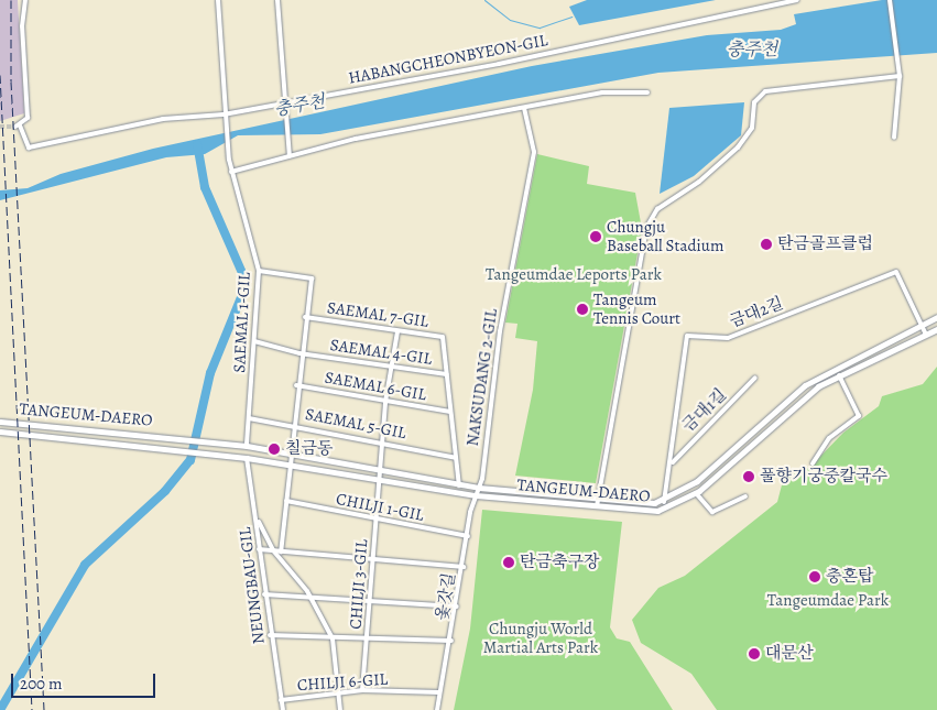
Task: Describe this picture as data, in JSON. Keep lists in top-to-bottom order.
{
  "streets": {
    "main road": ["TANGEUM-DAERO"],
    "street": [
      "HABANGCHEONBYEON-GIL",
      "금대2길",
      "SAEMAL 7-GIL",
      "SAEMAL 1-GIL",
      "SAEMAL 4-GIL",
      "NAKSUDANG 2-GIL",
      "SAEMAL 6-GIL",
      "금대1길",
      "SAEMAL 5-GIL",
      "CHILJI 1-GIL",
      "CHILJI 3-GIL",
      "NEUNGBAU-GIL",
      "옻갓길",
      "CHILJI 6-GIL"
    ]
  },
  "crossings": [
    ["HABANGCHEONBYEON-GIL", "SAEMAL 1-GIL"],
    ["금대2길", "금대1길"],
    ["금대2길", "TANGEUM-DAERO"],
    ["SAEMAL 7-GIL", "SAEMAL 4-GIL"],
    ["SAEMAL 7-GIL", "CHILJI 3-GIL"],
    ["SAEMAL 1-GIL", "SAEMAL 4-GIL"],
    ["SAEMAL 1-GIL", "TANGEUM-DAERO"],
    ["SAEMAL 1-GIL", "SAEMAL 5-GIL"],
    ["SAEMAL 4-GIL", "SAEMAL 6-GIL"],
    ["SAEMAL 4-GIL", "TANGEUM-DAERO"],
    ["SAEMAL 4-GIL", "SAEMAL 5-GIL"],
    ["SAEMAL 4-GIL", "CHILJI 3-GIL"],
    ["NAKSUDANG 2-GIL", "TANGEUM-DAERO"],
    ["NAKSUDANG 2-GIL", "옻갓길"],
    ["SAEMAL 6-GIL", "CHILJI 3-GIL"],
    ["TANGEUM-DAERO", "CHILJI 3-GIL"],
    ["TANGEUM-DAERO", "NEUNGBAU-GIL"],
    ["TANGEUM-DAERO", "옻갓길"],
    ["SAEMAL 5-GIL", "CHILJI 3-GIL"],
    ["CHILJI 1-GIL", "CHILJI 3-GIL"],
    ["CHILJI 1-GIL", "옻갓길"],
    ["CHILJI 3-GIL", "CHILJI 6-GIL"],
    ["NEUNGBAU-GIL", "CHILJI 6-GIL"],
    ["옻갓길", "CHILJI 6-GIL"]
  ],
  "water": ["충주천"],
  "parks": ["Tangeumdae Leports Park", "Tangeumdae Park", "Chungju World Martial Arts Park"],
  "places": [
    "Chungju Baseball Stadium",
    "탄금골프클럽",
    "Tangeum Tennis Court",
    "칠금동",
    "풀향기궁중칼국수",
    "탄금축구장",
    "충혼탑",
    "대문산"
  ],
  "scale_bar": "200 m"
}
